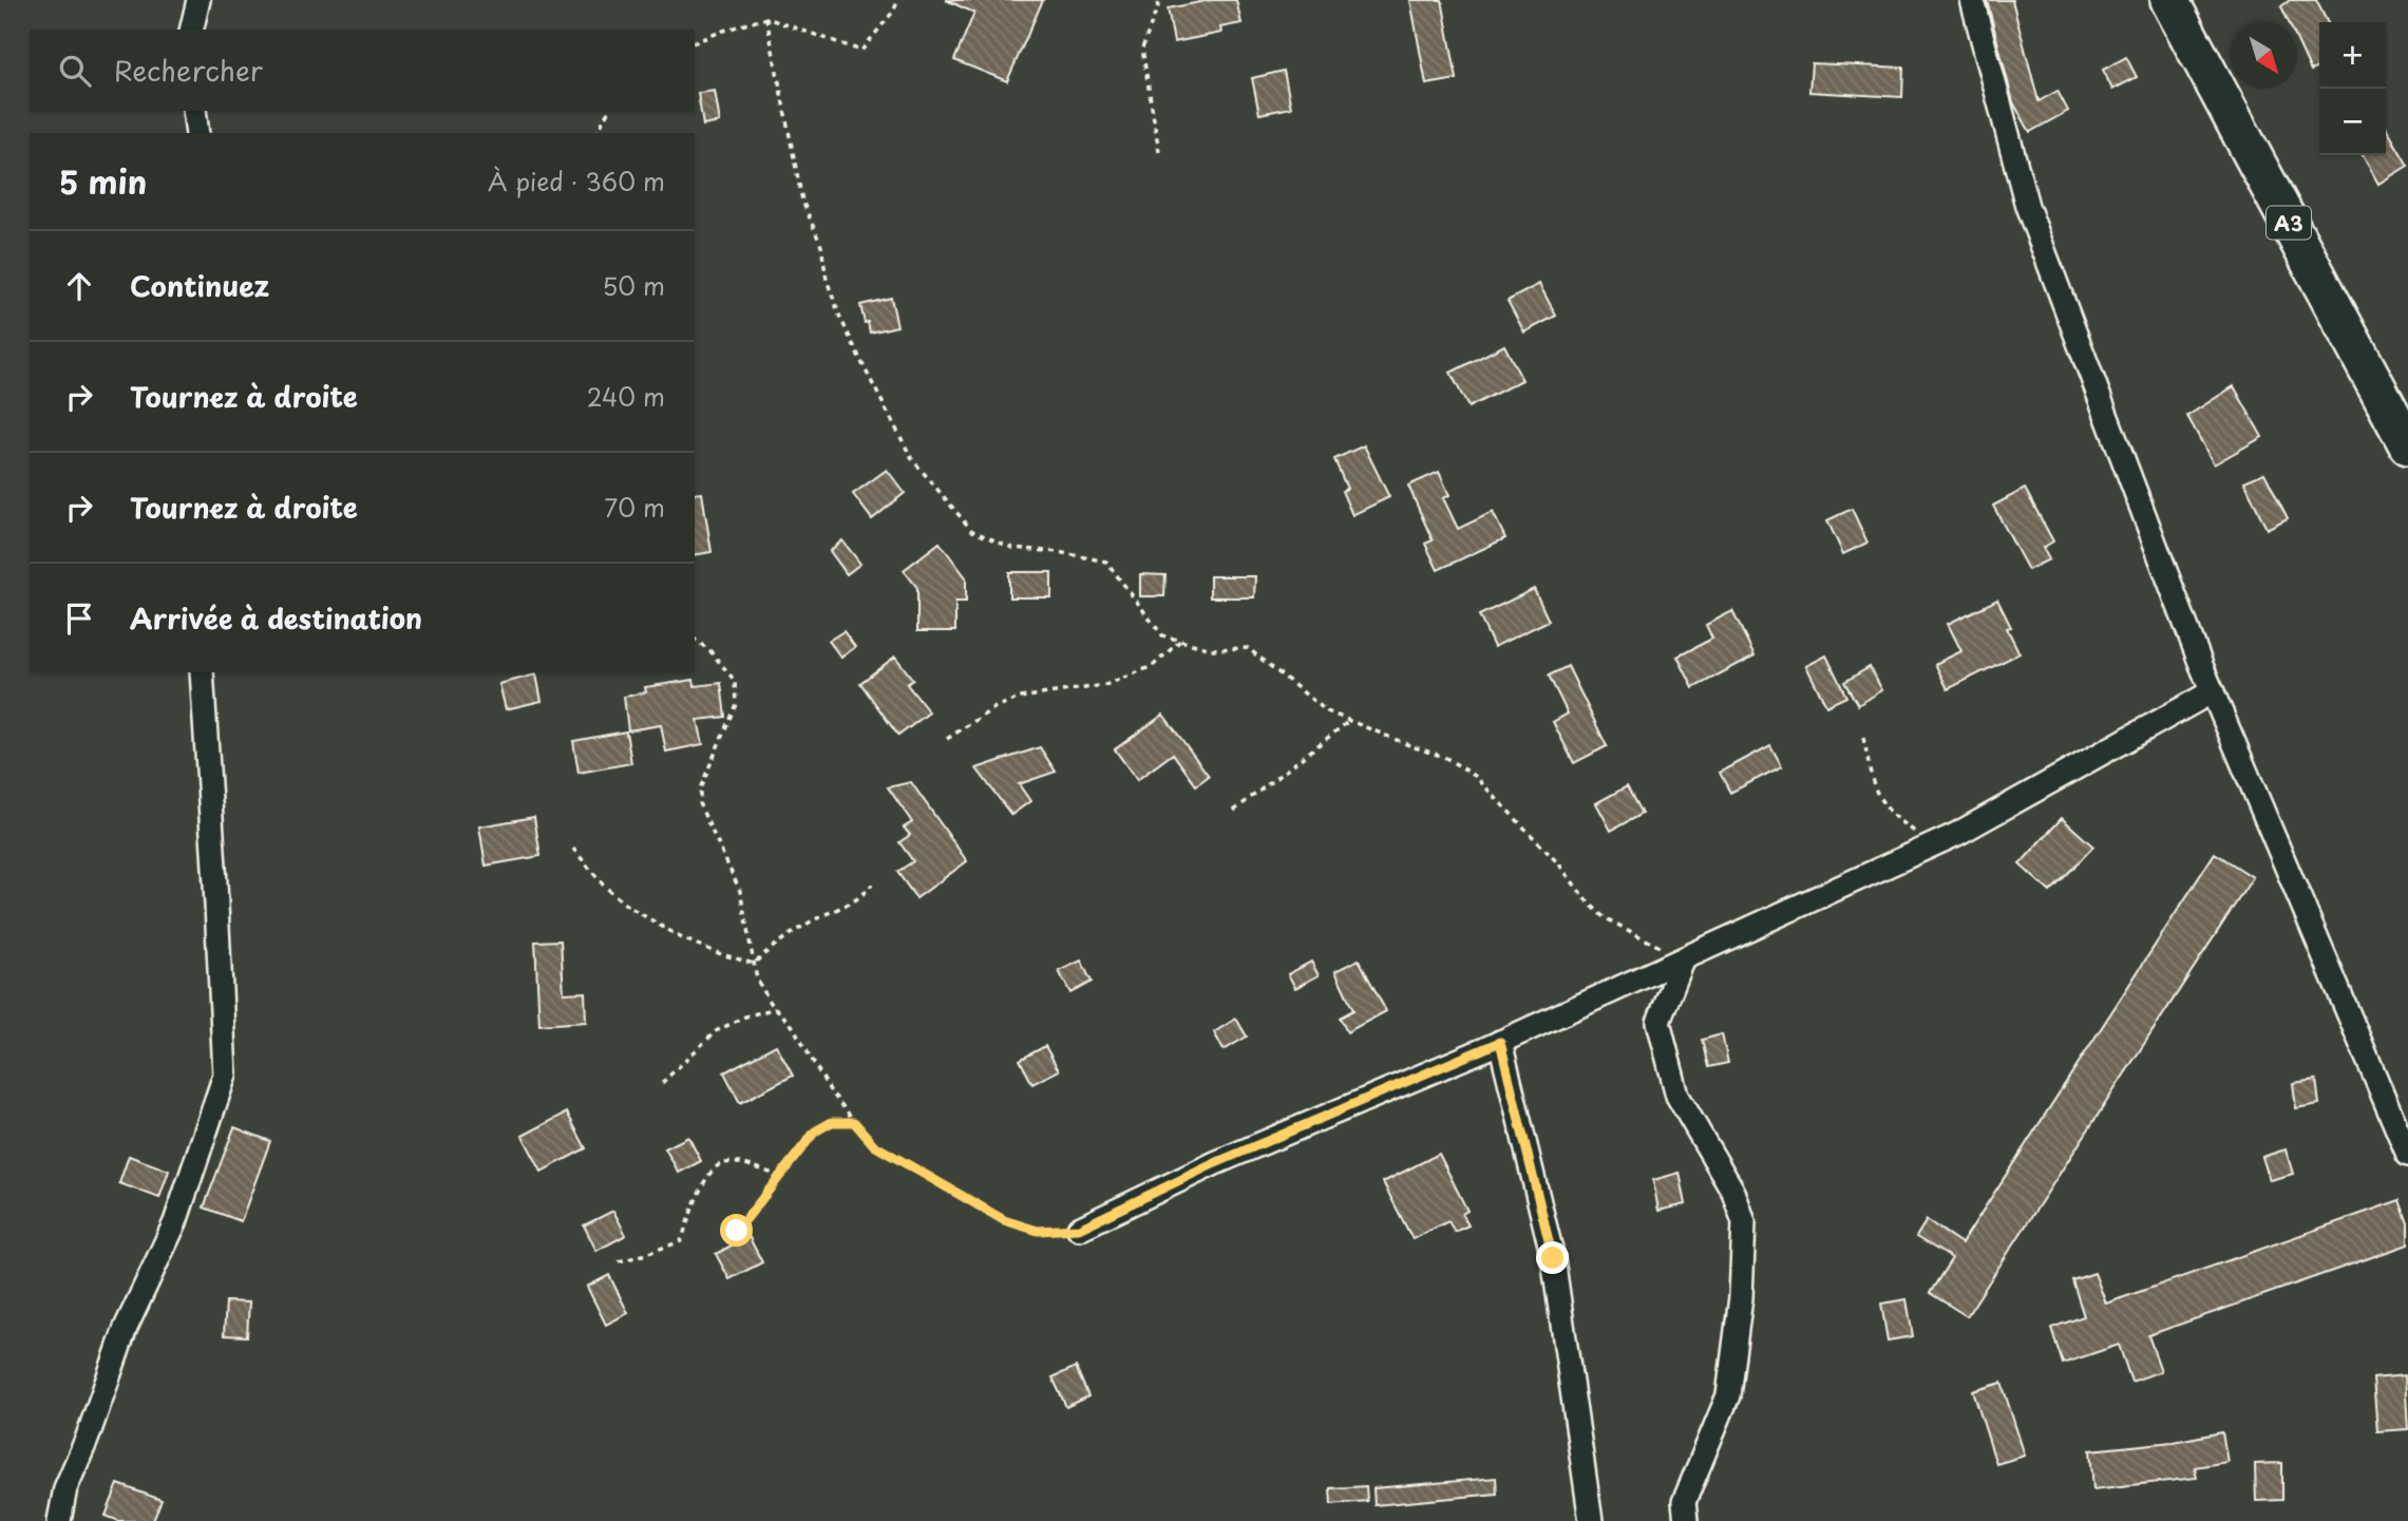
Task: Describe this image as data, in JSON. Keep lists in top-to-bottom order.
{
  "streets": {
    "highway": ["A3"]
  },
  "north": "bottom right",
  "page": {
    "map_buttons": ["+", "−"],
    "search": "Rechercher",
    "heading": ["5 min", "À pied · 360 m"],
    "list": [
      ["Continuez", "50 m"],
      ["Tournez à droite", "240 m"],
      ["Tournez à droite", "70 m"],
      "Arrivée à destination"
    ]
  }
}
